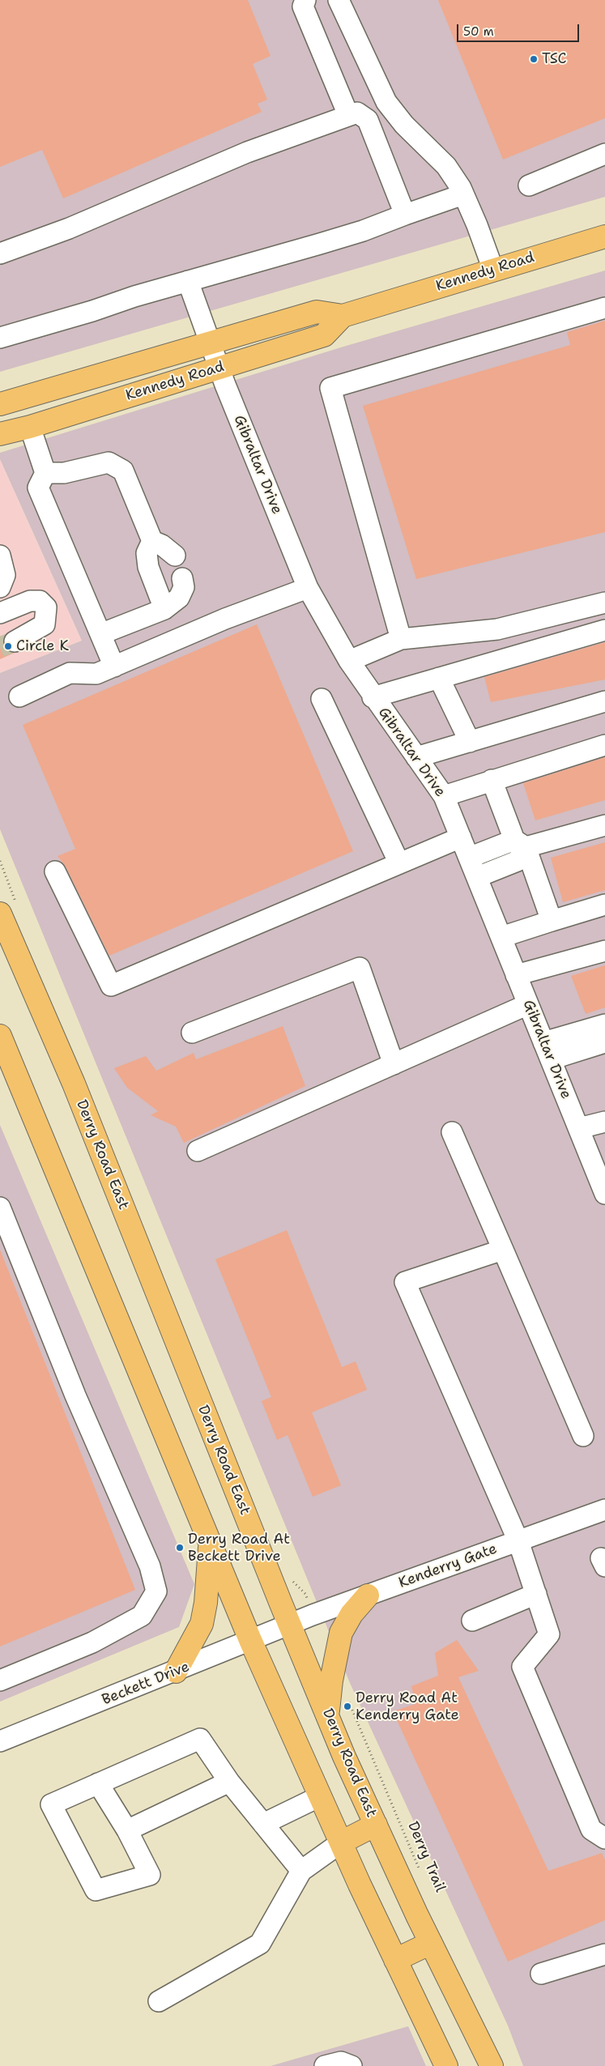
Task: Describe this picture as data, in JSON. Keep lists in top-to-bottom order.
{
  "streets": {
    "main road": ["Kennedy Road", "Derry Road East"],
    "street": ["Gibraltar Drive", "Kenderry Gate", "Beckett Drive"],
    "path": ["Derry Trail"]
  },
  "crossings": [
    ["Kennedy Road", "Gibraltar Drive"],
    ["Derry Road East", "Kenderry Gate"],
    ["Derry Road East", "Beckett Drive"],
    ["Kenderry Gate", "Beckett Drive"]
  ],
  "places": [
    "TSC",
    "Circle K",
    "Derry Road At Beckett Drive",
    "Derry Road At Kenderry Gate"
  ],
  "scale_bar": "50 m"
}
